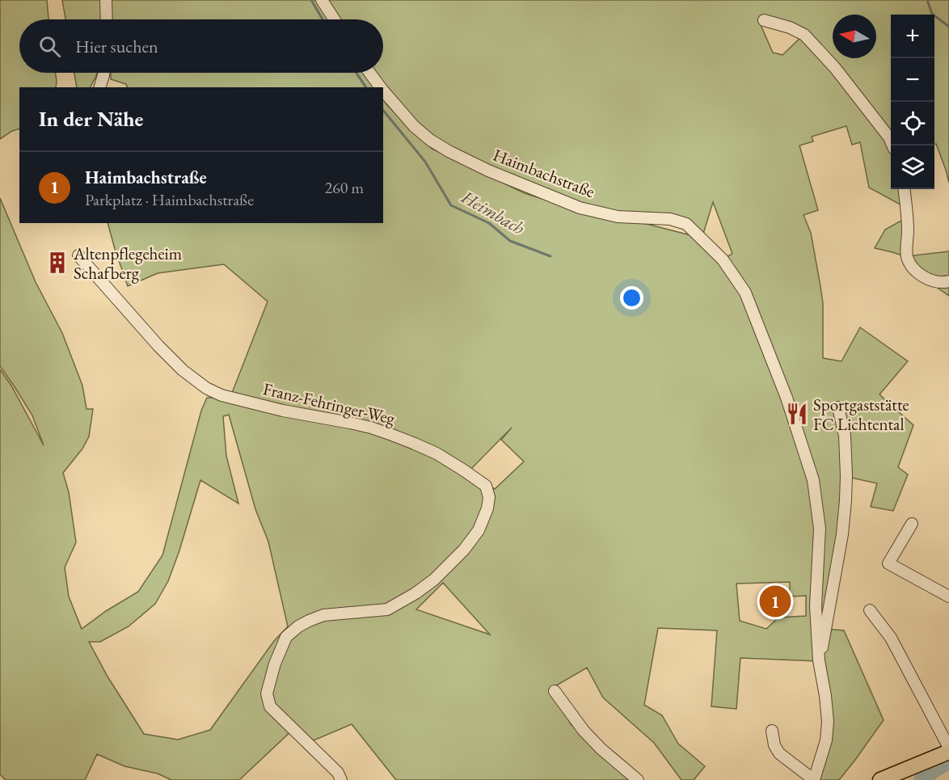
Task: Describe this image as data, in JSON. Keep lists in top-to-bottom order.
{
  "streets": {
    "street": ["Haimbachstraße", "Franz-Fehringer-Weg"]
  },
  "water": ["Heimbach"],
  "places": {
    "building": ["Altenpflegeheim Schafberg"],
    "restaurant": ["Sportgaststätte FC Lichtental"]
  },
  "north": "left",
  "page": {
    "map_buttons": ["+", "−"],
    "search": "Hier suchen",
    "heading": "In der Nähe",
    "list": [
      {
        "mark": "1",
        "name": "Haimbachstraße",
        "note": "Parkplatz · Haimbachstraße",
        "value": "260 m"
      }
    ],
    "pins": "1"
  }
}
